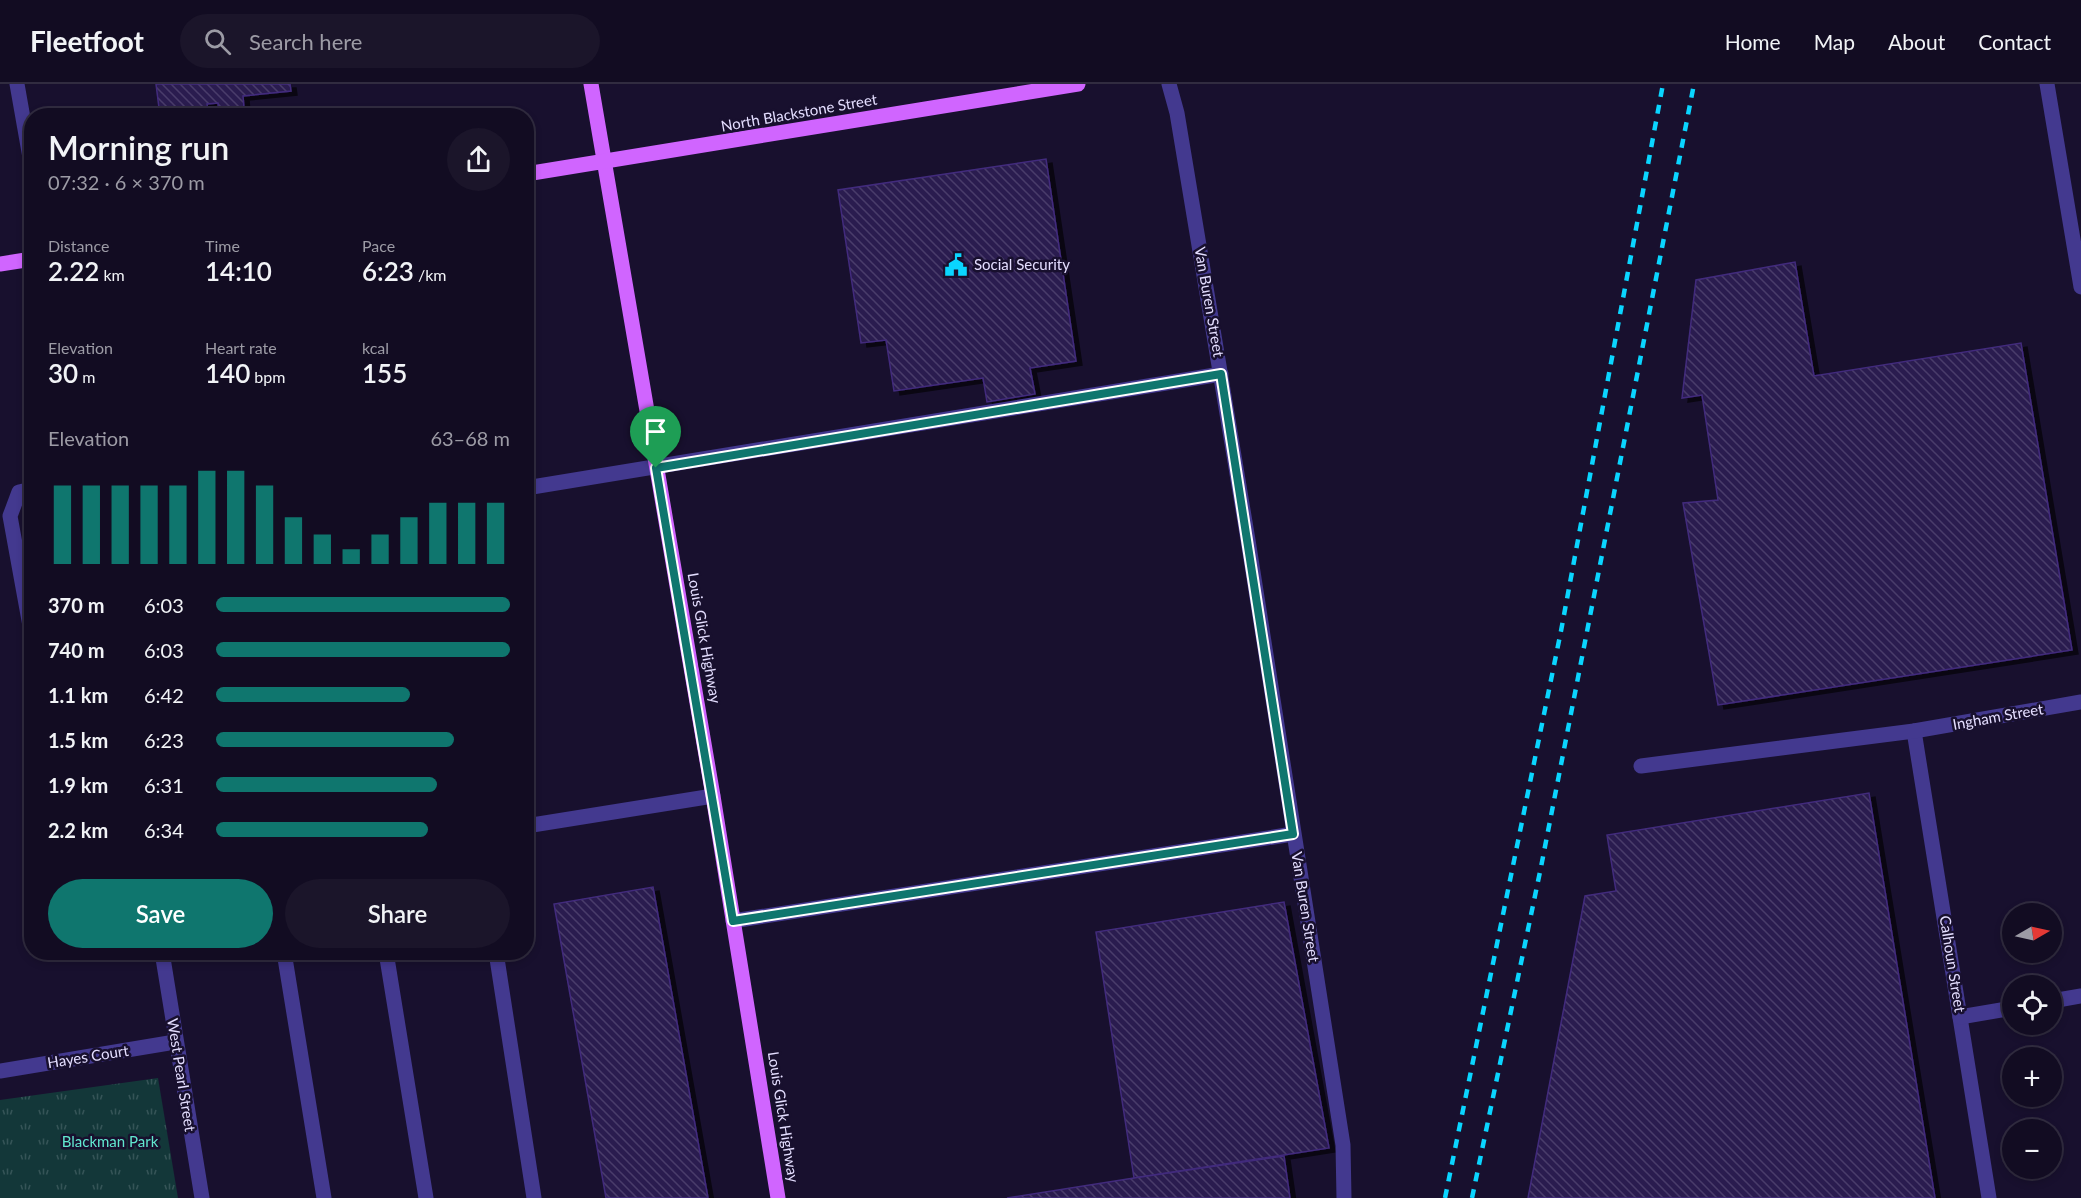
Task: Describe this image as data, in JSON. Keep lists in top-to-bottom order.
{
  "streets": {
    "main road": ["North Blackstone Street", "Louis Glick Highway"],
    "street": [
      "Van Buren Street",
      "Ingham Street",
      "Calhoun Street",
      "Hayes Court",
      "West Pearl Street"
    ]
  },
  "crossings": [
    ["North Blackstone Street", "Louis Glick Highway"],
    ["Ingham Street", "Calhoun Street"],
    ["Hayes Court", "West Pearl Street"]
  ],
  "parks": ["Blackman Park"],
  "places": {
    "public building": ["Social Security"]
  },
  "north": "right",
  "page": {
    "header": "Fleetfoot",
    "search": "Search here",
    "nav": [
      "Home",
      "Map",
      "About",
      "Contact"
    ],
    "heading": ["Morning run", "07:32 · 6 × 370 m"],
    "stats": [
      ["Distance", "2.22 km"],
      ["Time", "14:10"],
      ["Pace", "6:23 /km"],
      ["Elevation", "30 m"],
      ["Heart rate", "140 bpm"],
      ["kcal", "155"]
    ],
    "chart": ["Elevation", "63–68 m"],
    "list": [
      {
        "name": "370 m",
        "note": "6:03"
      },
      {
        "name": "740 m",
        "note": "6:03"
      },
      {
        "name": "1.1 km",
        "note": "6:42"
      },
      {
        "name": "1.5 km",
        "note": "6:23"
      },
      {
        "name": "1.9 km",
        "note": "6:31"
      },
      {
        "name": "2.2 km",
        "note": "6:34"
      }
    ],
    "buttons": ["Save", "Share"],
    "map_buttons": ["+", "−"]
  }
}
